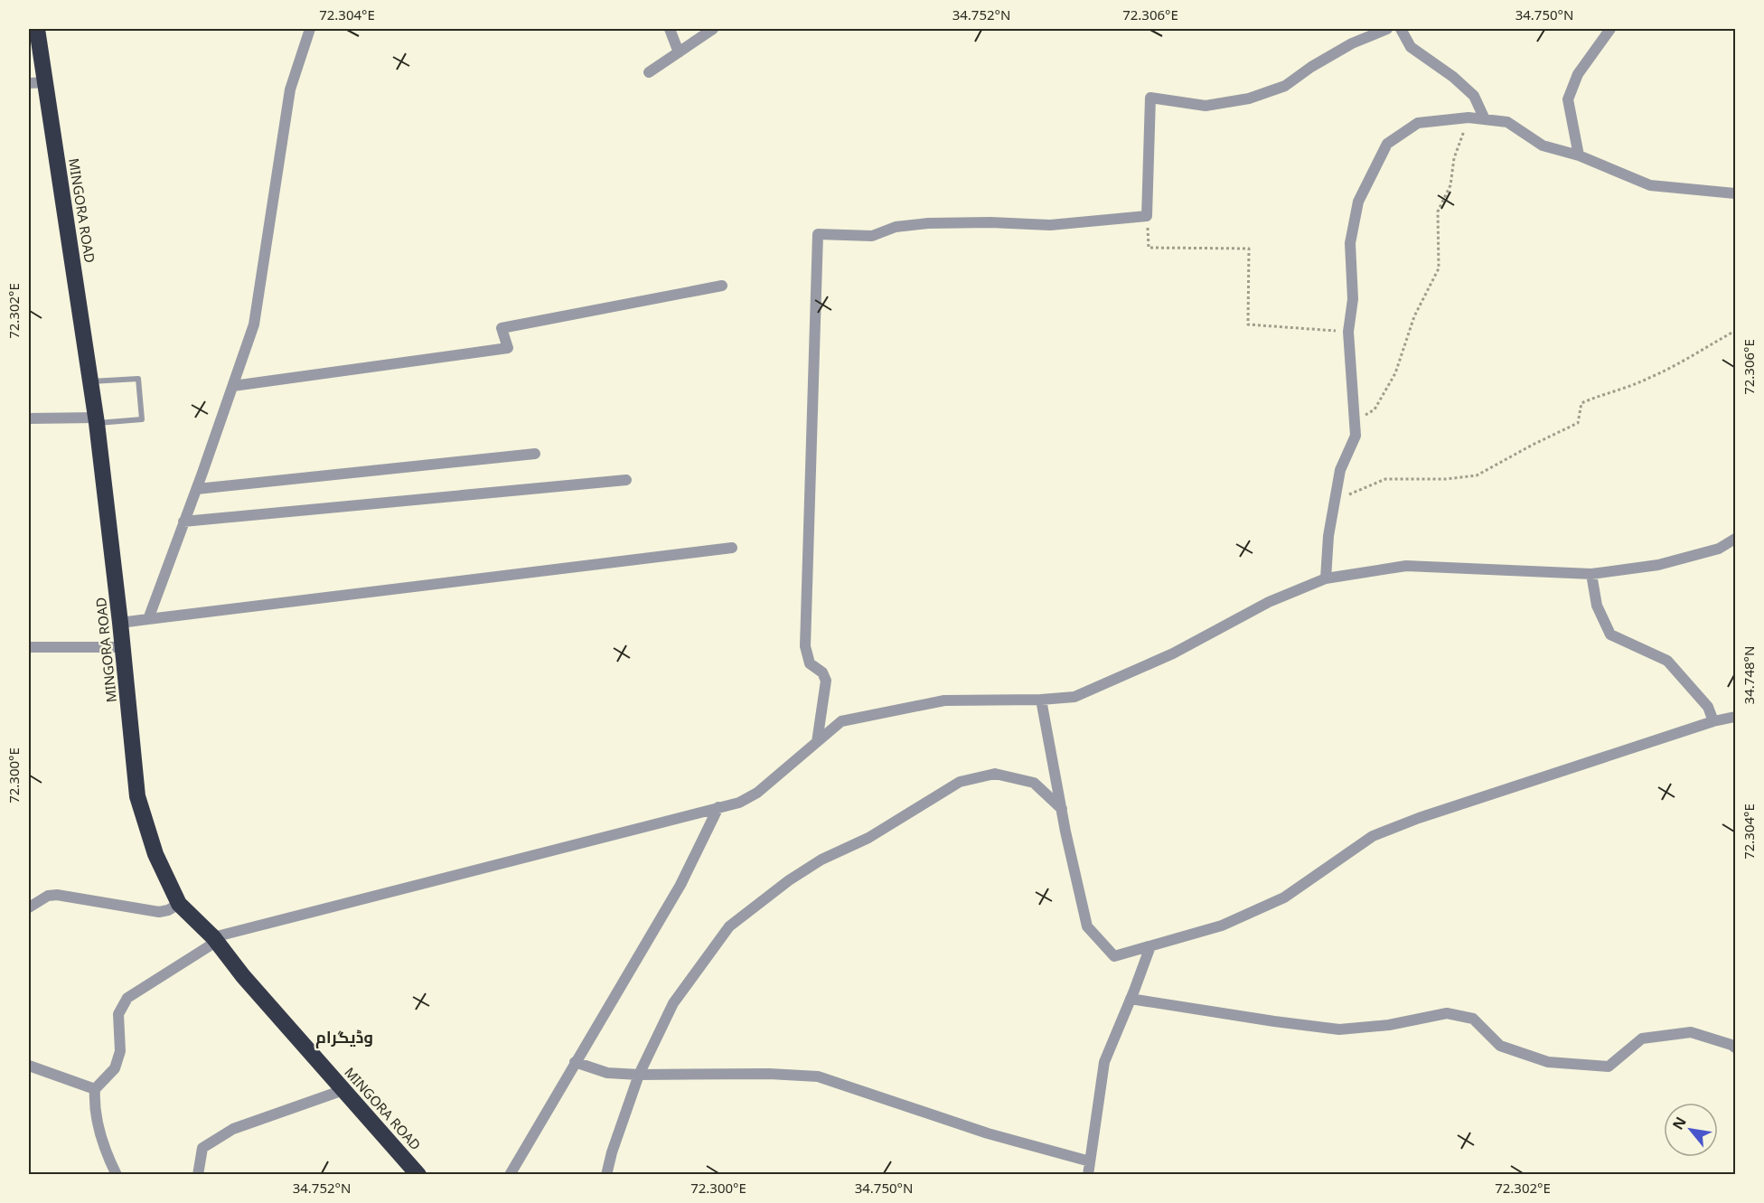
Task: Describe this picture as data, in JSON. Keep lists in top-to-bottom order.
{
  "streets": {
    "highway": ["MINGORA ROAD"]
  },
  "districts": ["وڈیگرام"],
  "north": "top left",
  "coordinates": [
    "72.304°E",
    "34.752°N",
    "72.306°E",
    "34.750°N",
    "72.302°E",
    "34.748°N",
    "72.300°E"
  ]
}
